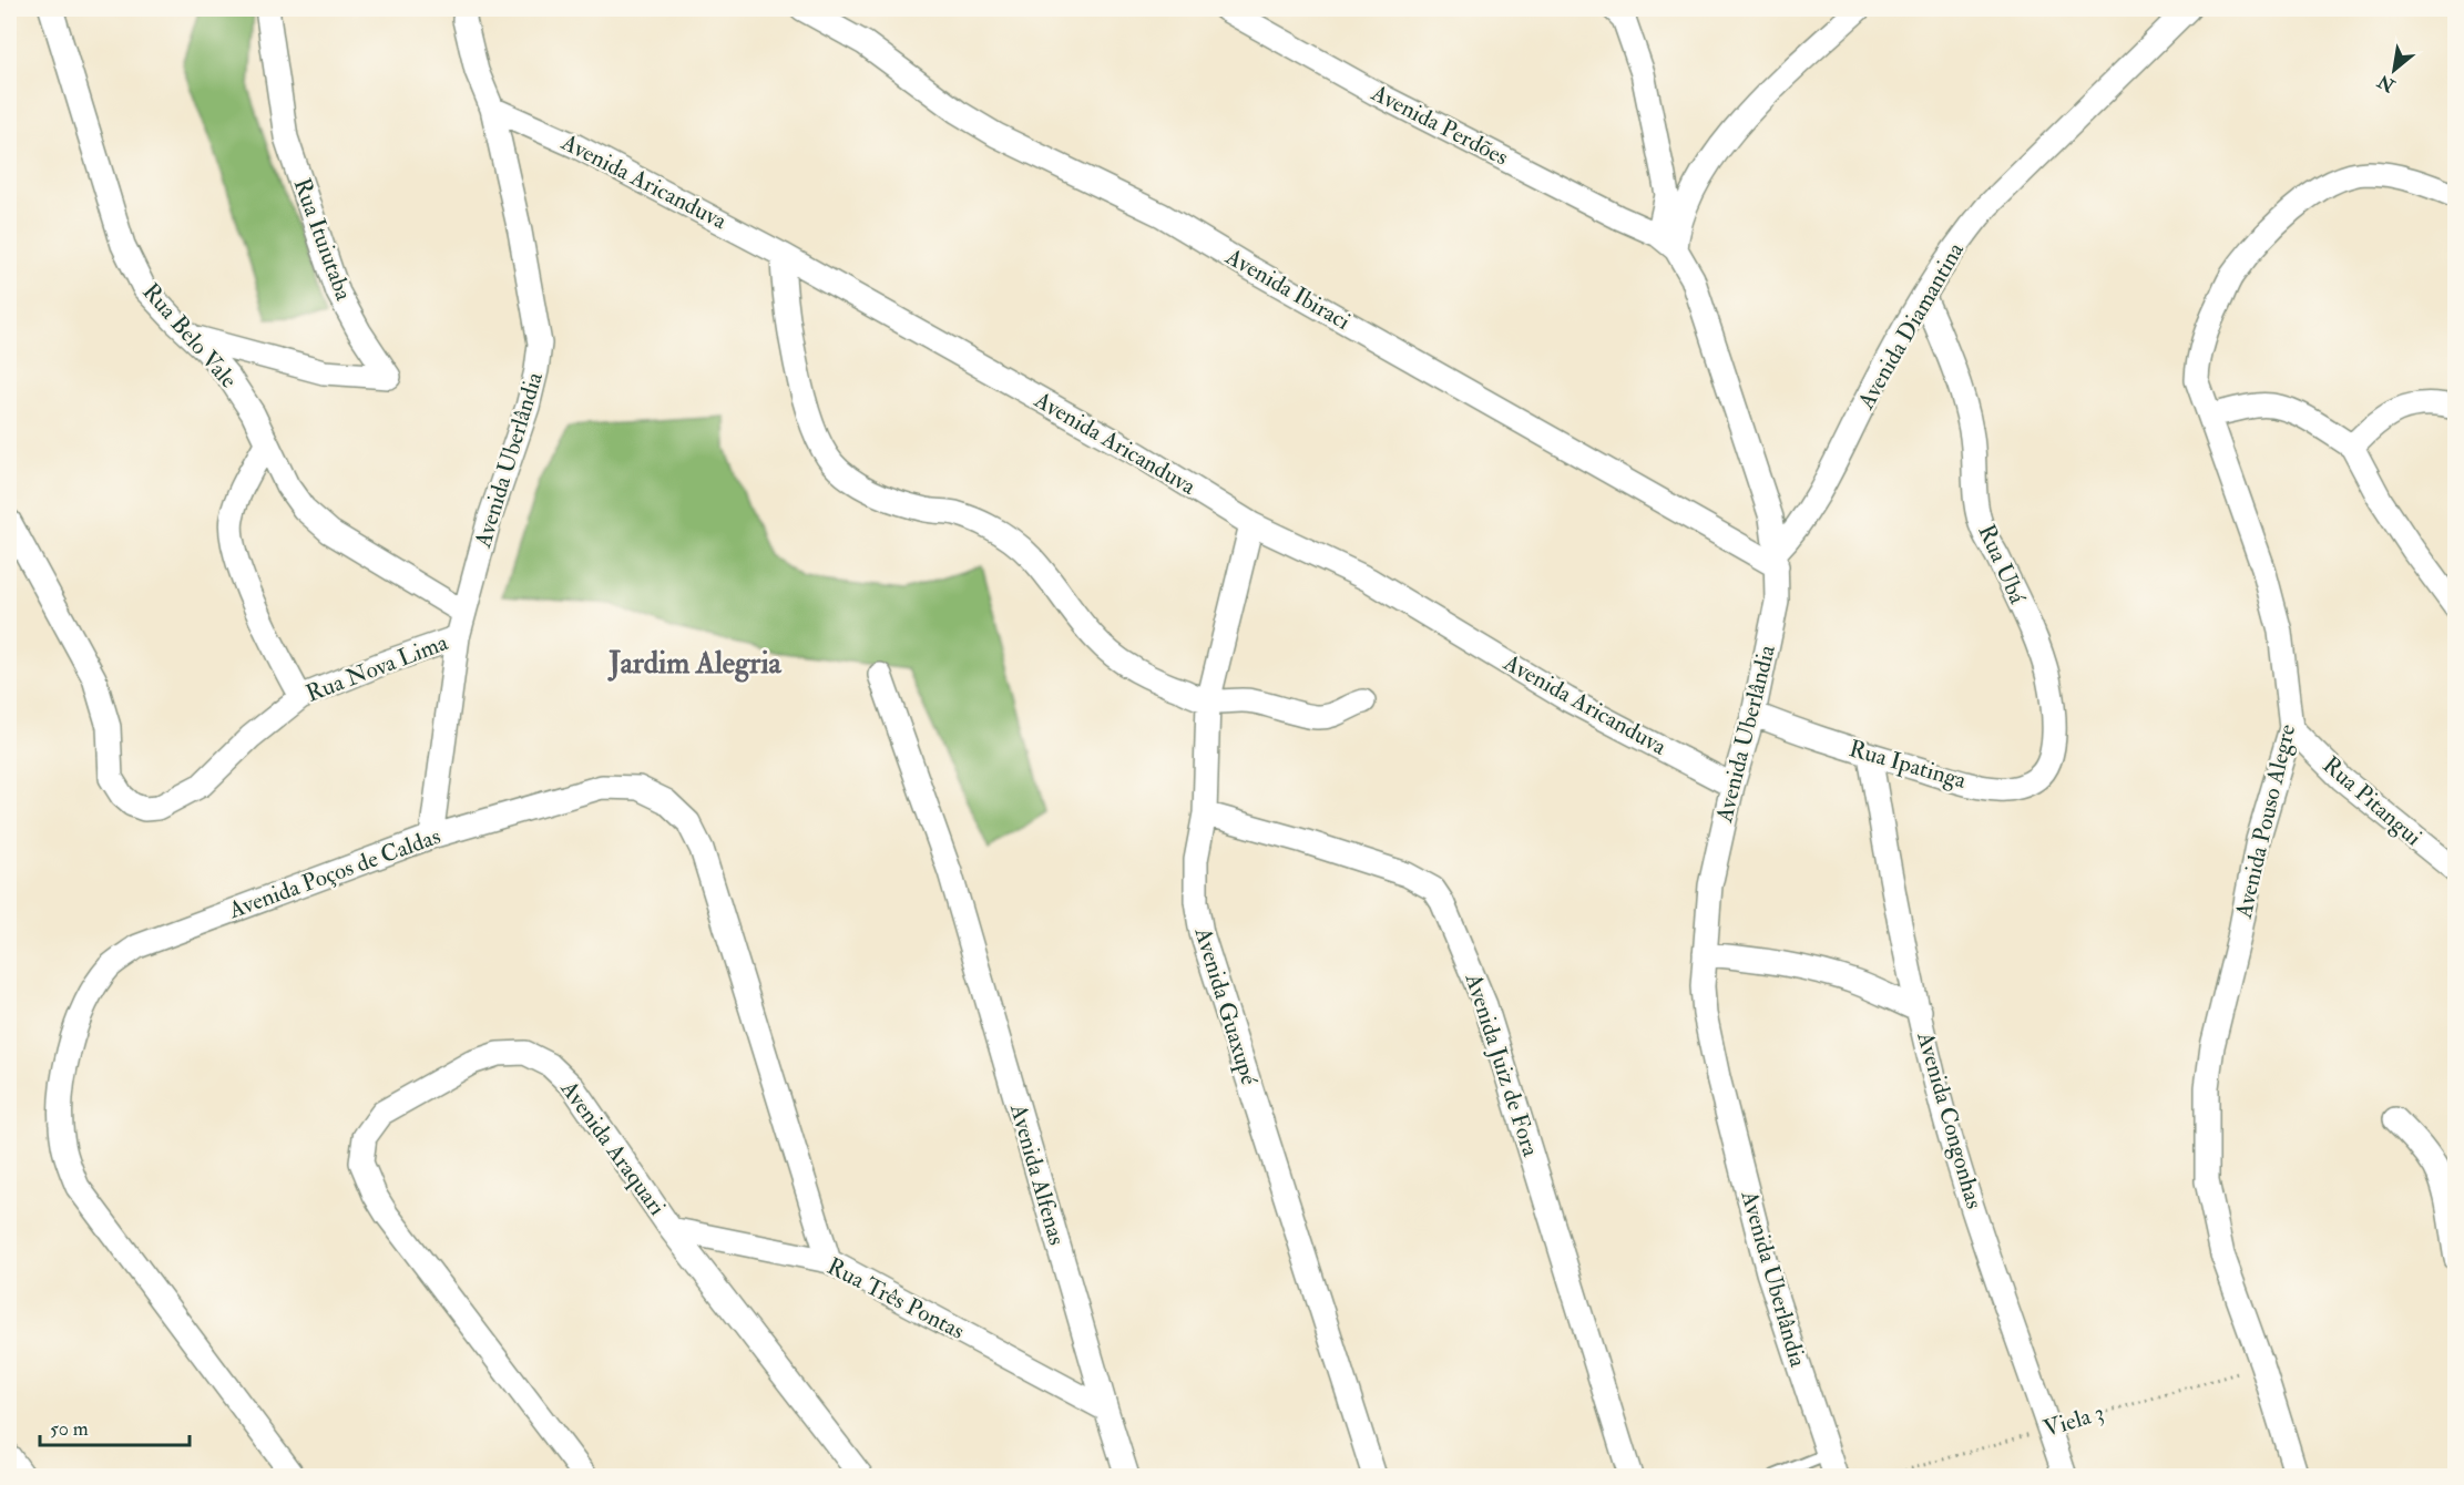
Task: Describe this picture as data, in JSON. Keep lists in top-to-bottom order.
{
  "streets": {
    "street": [
      "Avenida Perdões",
      "Avenida Aricanduva",
      "Rua Ituiutaba",
      "Avenida Ibiraci",
      "Avenida Diamantina",
      "Rua Belo Vale",
      "Avenida Uberlândia",
      "Rua Ubá",
      "Rua Nova Lima",
      "Rua Ipatinga",
      "Rua Pitangui",
      "Avenida Pouso Alegre",
      "Avenida Poços de Caldas",
      "Avenida Guaxupé",
      "Avenida Juiz de Fora",
      "Avenida Congonhas",
      "Avenida Araquari",
      "Avenida Alfenas",
      "Rua Três Pontas"
    ],
    "path": ["Viela 3"]
  },
  "crossings": [
    ["Avenida Perdões", "Avenida Uberlândia"],
    ["Avenida Aricanduva", "Avenida Uberlândia"],
    ["Avenida Aricanduva", "Avenida Guaxupé"],
    ["Rua Ituiutaba", "Rua Belo Vale"],
    ["Avenida Ibiraci", "Avenida Diamantina"],
    ["Avenida Ibiraci", "Avenida Uberlândia"],
    ["Avenida Diamantina", "Avenida Uberlândia"],
    ["Avenida Diamantina", "Rua Ubá"],
    ["Rua Belo Vale", "Avenida Uberlândia"],
    ["Avenida Uberlândia", "Rua Nova Lima"],
    ["Avenida Uberlândia", "Rua Ipatinga"],
    ["Avenida Uberlândia", "Avenida Poços de Caldas"],
    ["Rua Ubá", "Rua Ipatinga"],
    ["Rua Ipatinga", "Avenida Congonhas"],
    ["Rua Pitangui", "Avenida Pouso Alegre"],
    ["Avenida Pouso Alegre", "Viela 3"],
    ["Avenida Poços de Caldas", "Rua Três Pontas"],
    ["Avenida Guaxupé", "Avenida Juiz de Fora"],
    ["Avenida Congonhas", "Viela 3"],
    ["Avenida Araquari", "Rua Três Pontas"],
    ["Avenida Alfenas", "Rua Três Pontas"]
  ],
  "districts": ["Jardim Alegria"],
  "scale_bar": "50 m",
  "north": "bottom left"
}
